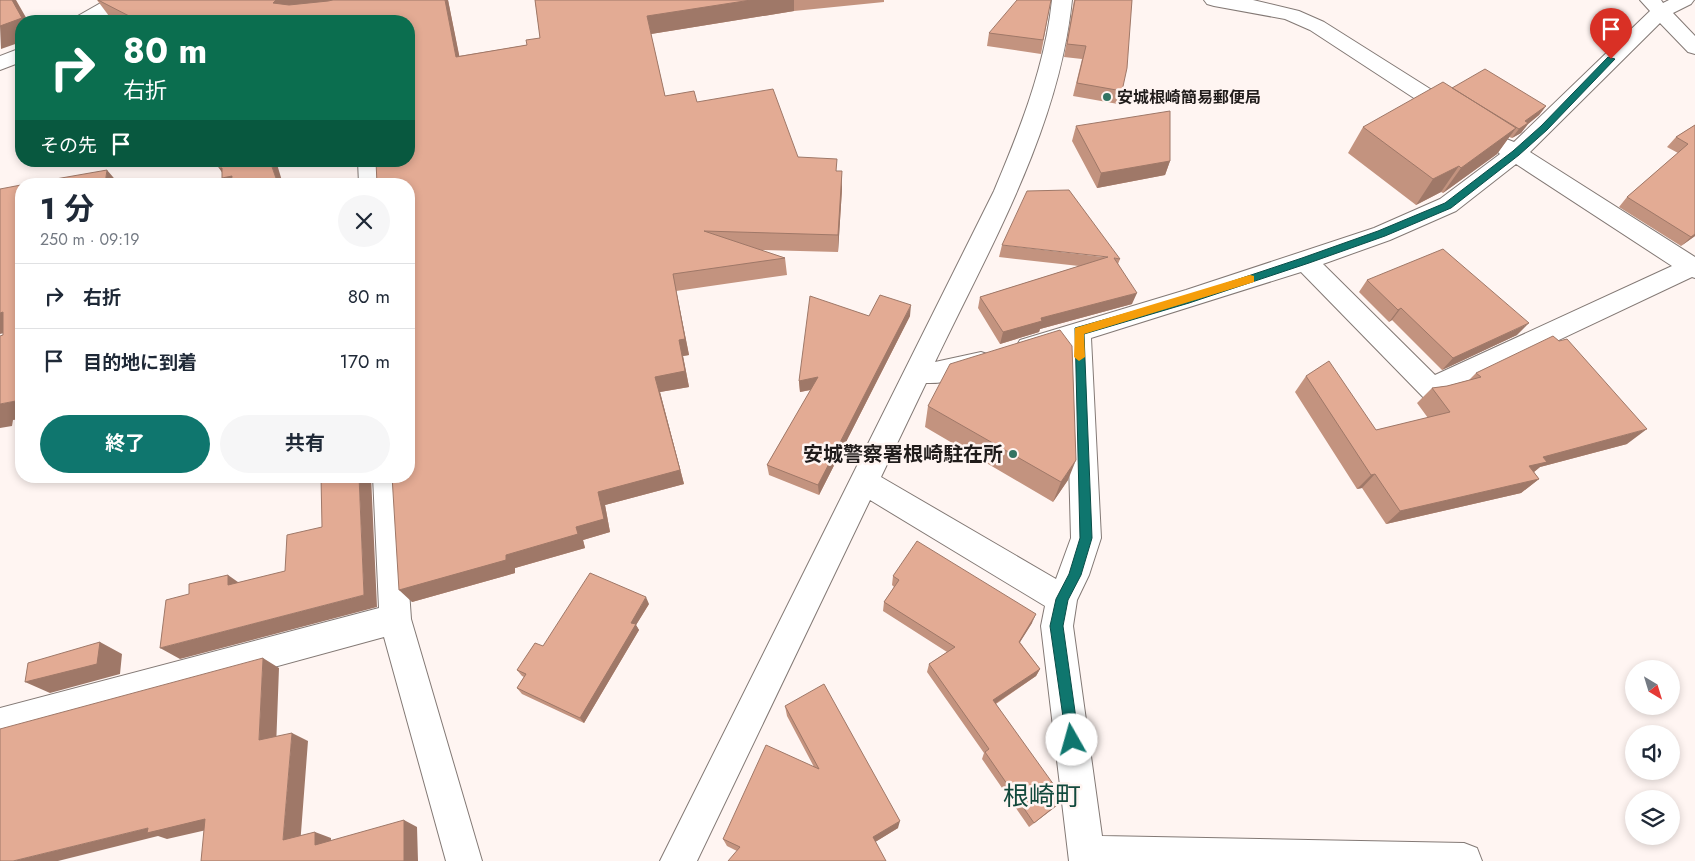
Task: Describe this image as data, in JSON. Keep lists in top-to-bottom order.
{
  "districts": ["根崎町"],
  "places": ["安城根崎簡易郵便局", "安城警察署根崎駐在所"],
  "north": "bottom right",
  "page": {
    "turn": ["80 m", "右折"],
    "then": "その先",
    "heading": ["1 分", "250 m · 09:19"],
    "list": [
      {
        "name": "右折",
        "value": "80 m"
      },
      {
        "name": "目的地に到着",
        "value": "170 m"
      }
    ],
    "buttons": ["終了", "共有"]
  }
}
